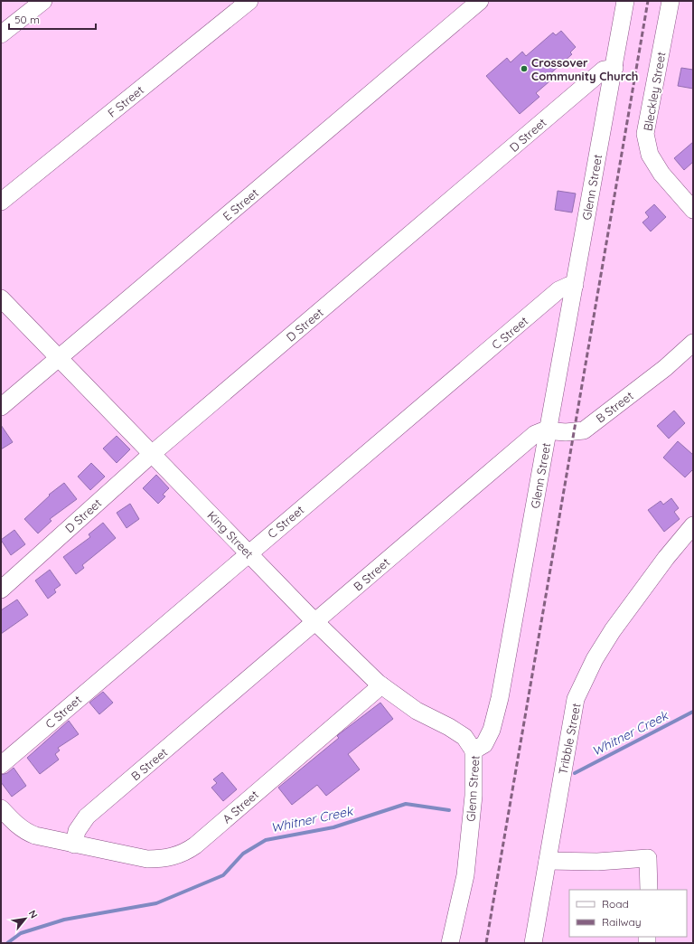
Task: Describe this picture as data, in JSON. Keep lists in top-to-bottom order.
{
  "streets": {
    "street": [
      "Bleckley Street",
      "F Street",
      "D Street",
      "Glenn Street",
      "E Street",
      "C Street",
      "B Street",
      "King Street",
      "Tribble Street",
      "A Street"
    ]
  },
  "crossings": [
    ["D Street", "Glenn Street"],
    ["D Street", "King Street"],
    ["Glenn Street", "C Street"],
    ["Glenn Street", "B Street"],
    ["Glenn Street", "King Street"],
    ["E Street", "King Street"],
    ["C Street", "King Street"],
    ["B Street", "King Street"],
    ["B Street", "A Street"],
    ["King Street", "A Street"]
  ],
  "water": ["Whitner Creek"],
  "places": ["Crossover Community Church"],
  "legend": ["Road", "Railway"],
  "scale_bar": "50 m",
  "north": "top right"
}
